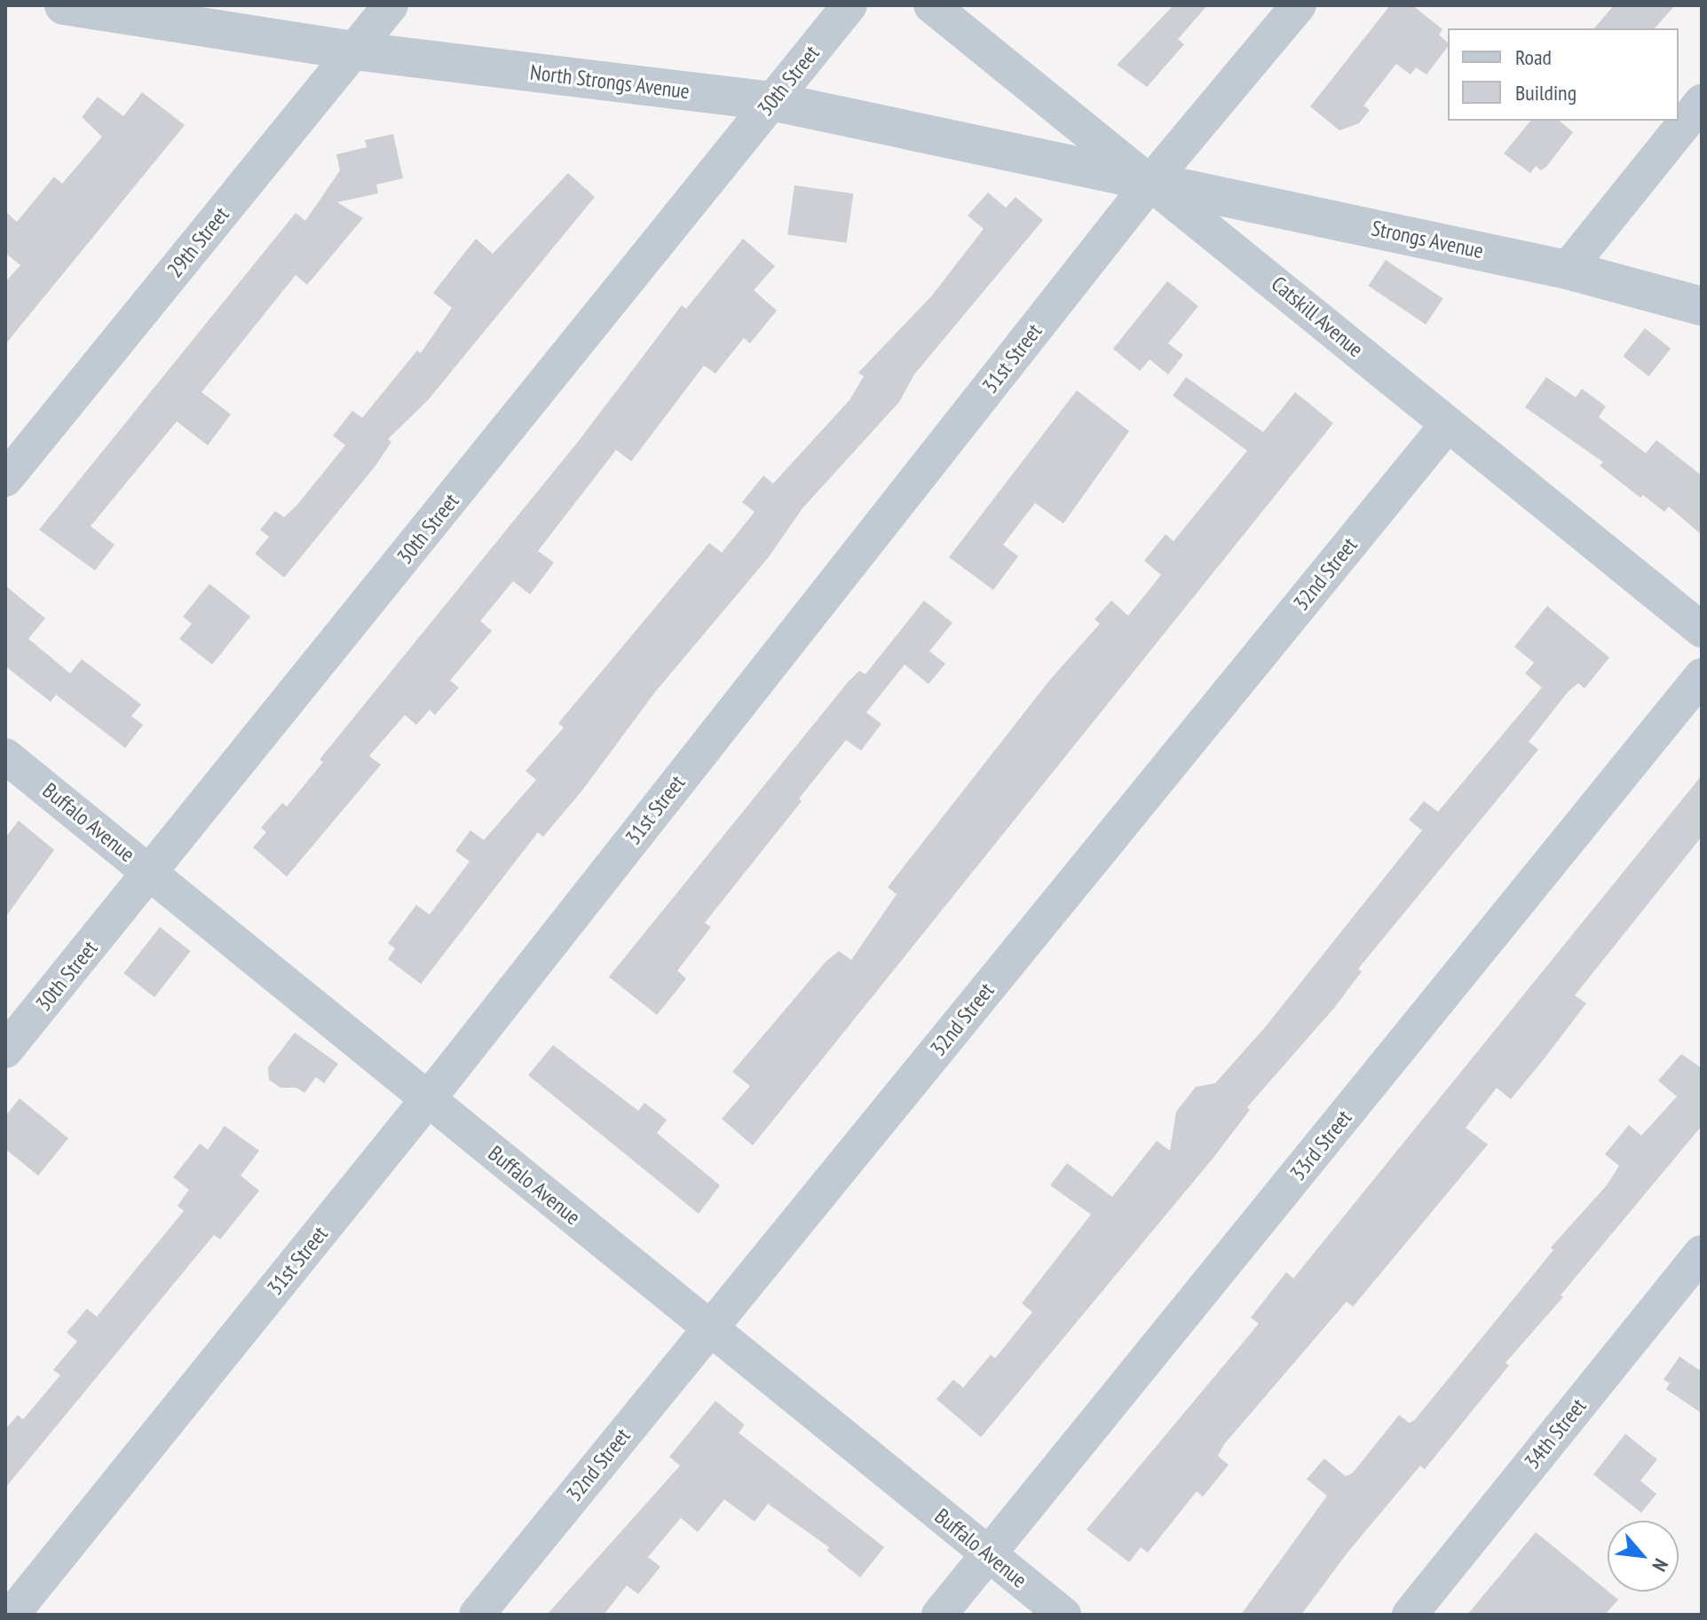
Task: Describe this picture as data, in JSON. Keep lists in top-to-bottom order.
{
  "streets": {
    "street": [
      "30th Street",
      "North Strongs Avenue",
      "Strongs Avenue",
      "29th Street",
      "Catskill Avenue",
      "31st Street",
      "32nd Street",
      "Buffalo Avenue",
      "33rd Street",
      "34th Street"
    ]
  },
  "crossings": [
    ["30th Street", "North Strongs Avenue"],
    ["30th Street", "Buffalo Avenue"],
    ["North Strongs Avenue", "Strongs Avenue"],
    ["North Strongs Avenue", "29th Street"],
    ["North Strongs Avenue", "Catskill Avenue"],
    ["North Strongs Avenue", "31st Street"],
    ["Strongs Avenue", "Catskill Avenue"],
    ["Strongs Avenue", "31st Street"],
    ["Catskill Avenue", "31st Street"],
    ["Catskill Avenue", "32nd Street"],
    ["31st Street", "Buffalo Avenue"],
    ["32nd Street", "Buffalo Avenue"],
    ["Buffalo Avenue", "33rd Street"]
  ],
  "legend": ["Road", "Building"],
  "north": "bottom right"
}
